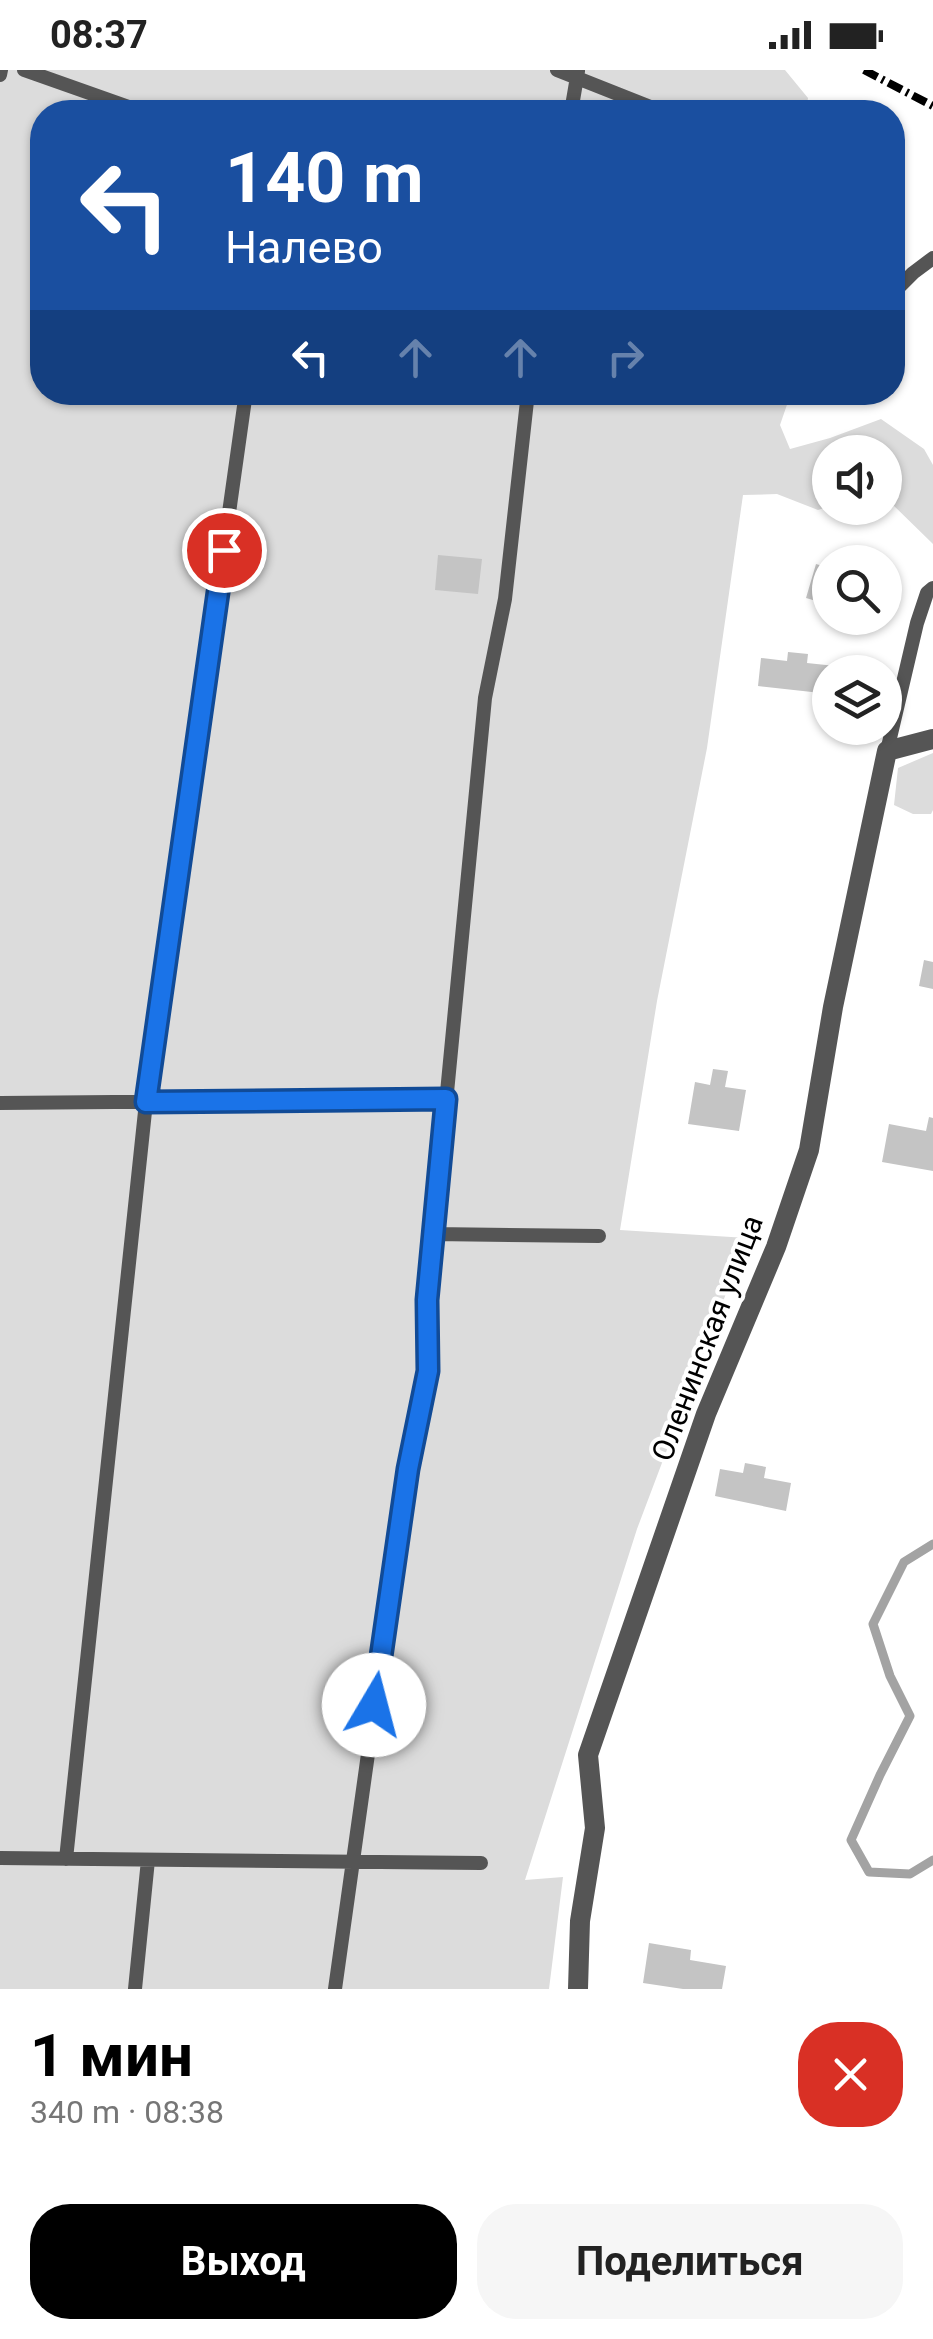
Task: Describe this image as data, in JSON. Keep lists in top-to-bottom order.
{
  "streets": {
    "street": ["Оленинская улица"]
  },
  "page": {
    "status": "08:37",
    "turn": ["140 m", "Налево"],
    "heading": ["1 мин", "340 m · 08:38"],
    "buttons": ["Выход", "Поделиться"]
  }
}
